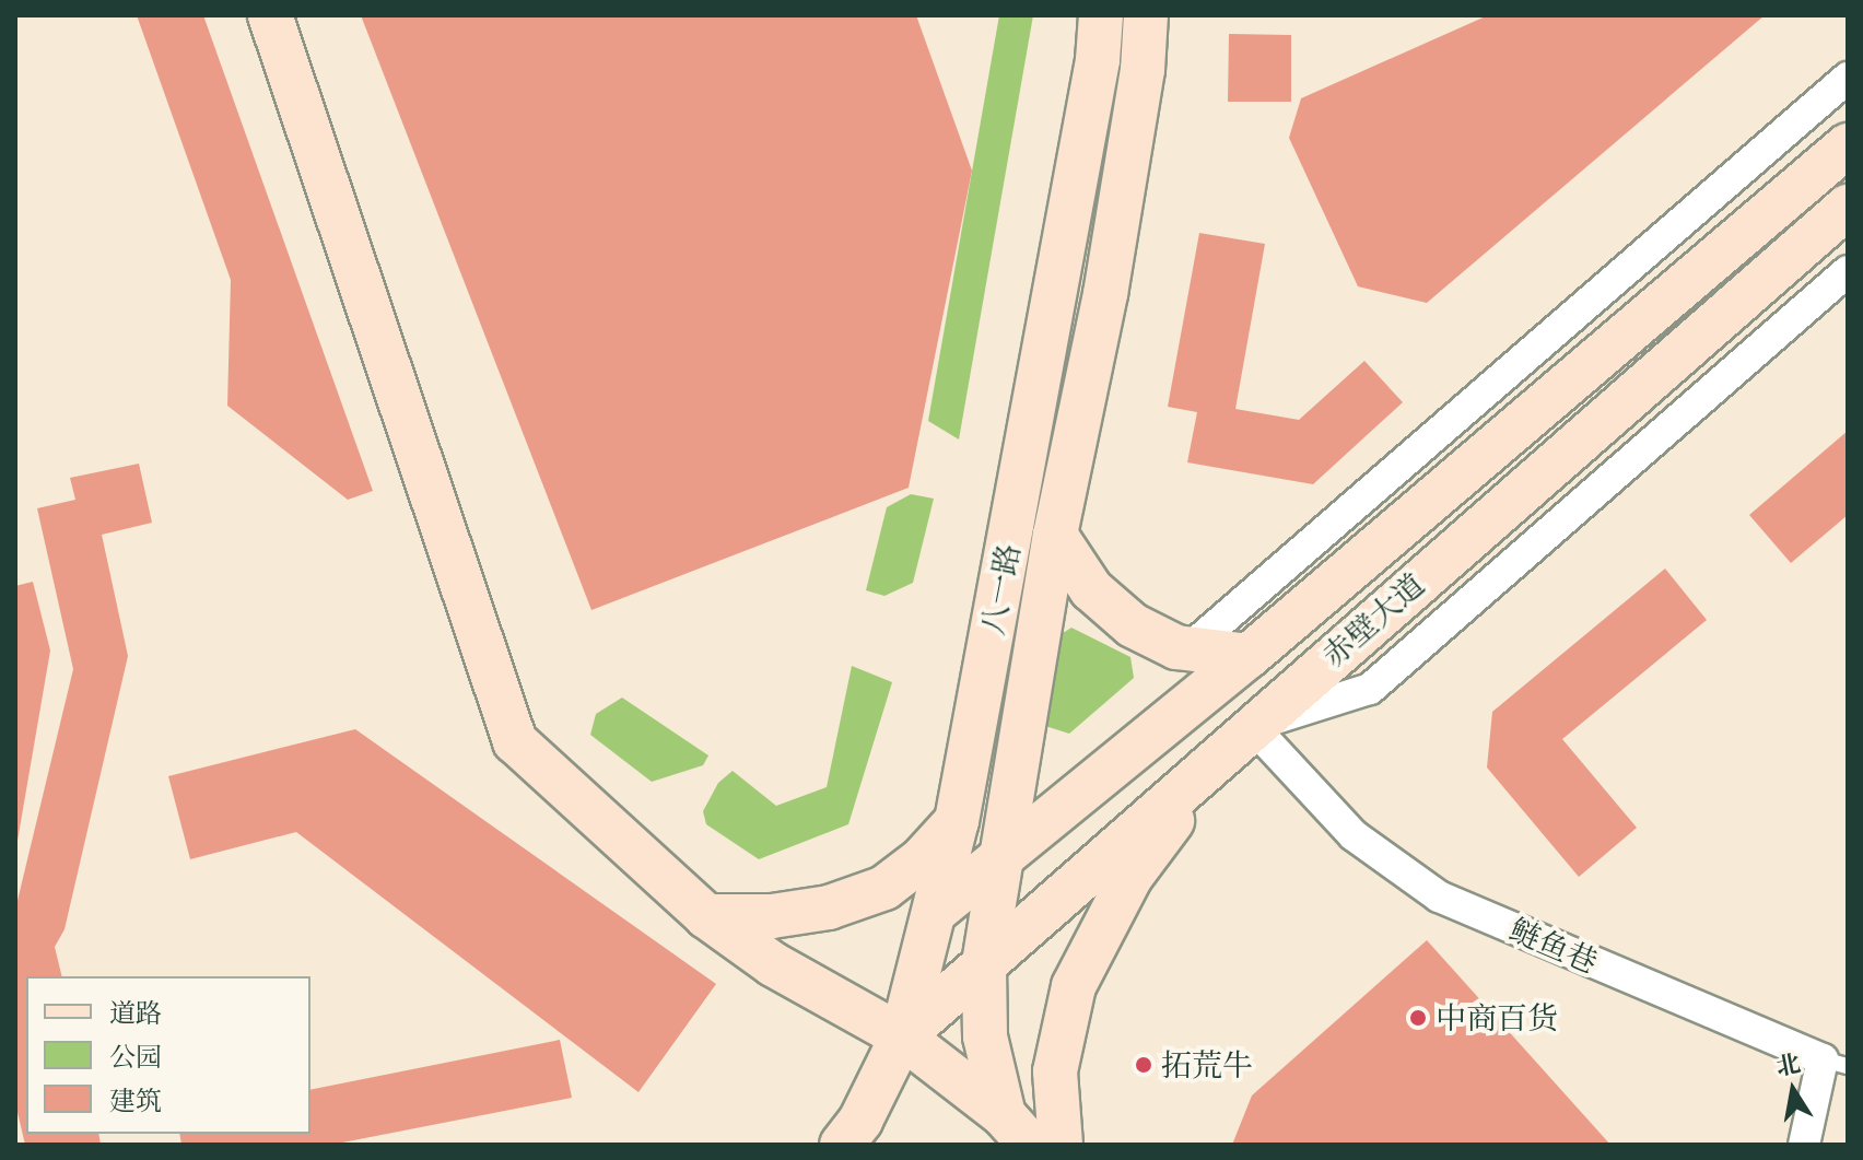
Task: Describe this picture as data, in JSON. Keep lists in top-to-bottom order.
{
  "streets": {
    "main road": ["八一路", "赤壁大道"],
    "street": ["鲢鱼巷"]
  },
  "crossings": [
    ["八一路", "赤壁大道"],
    ["赤壁大道", "鲢鱼巷"]
  ],
  "places": ["中商百货", "拓荒牛"],
  "legend": ["道路", "公园", "建筑"],
  "north": "top"
}
